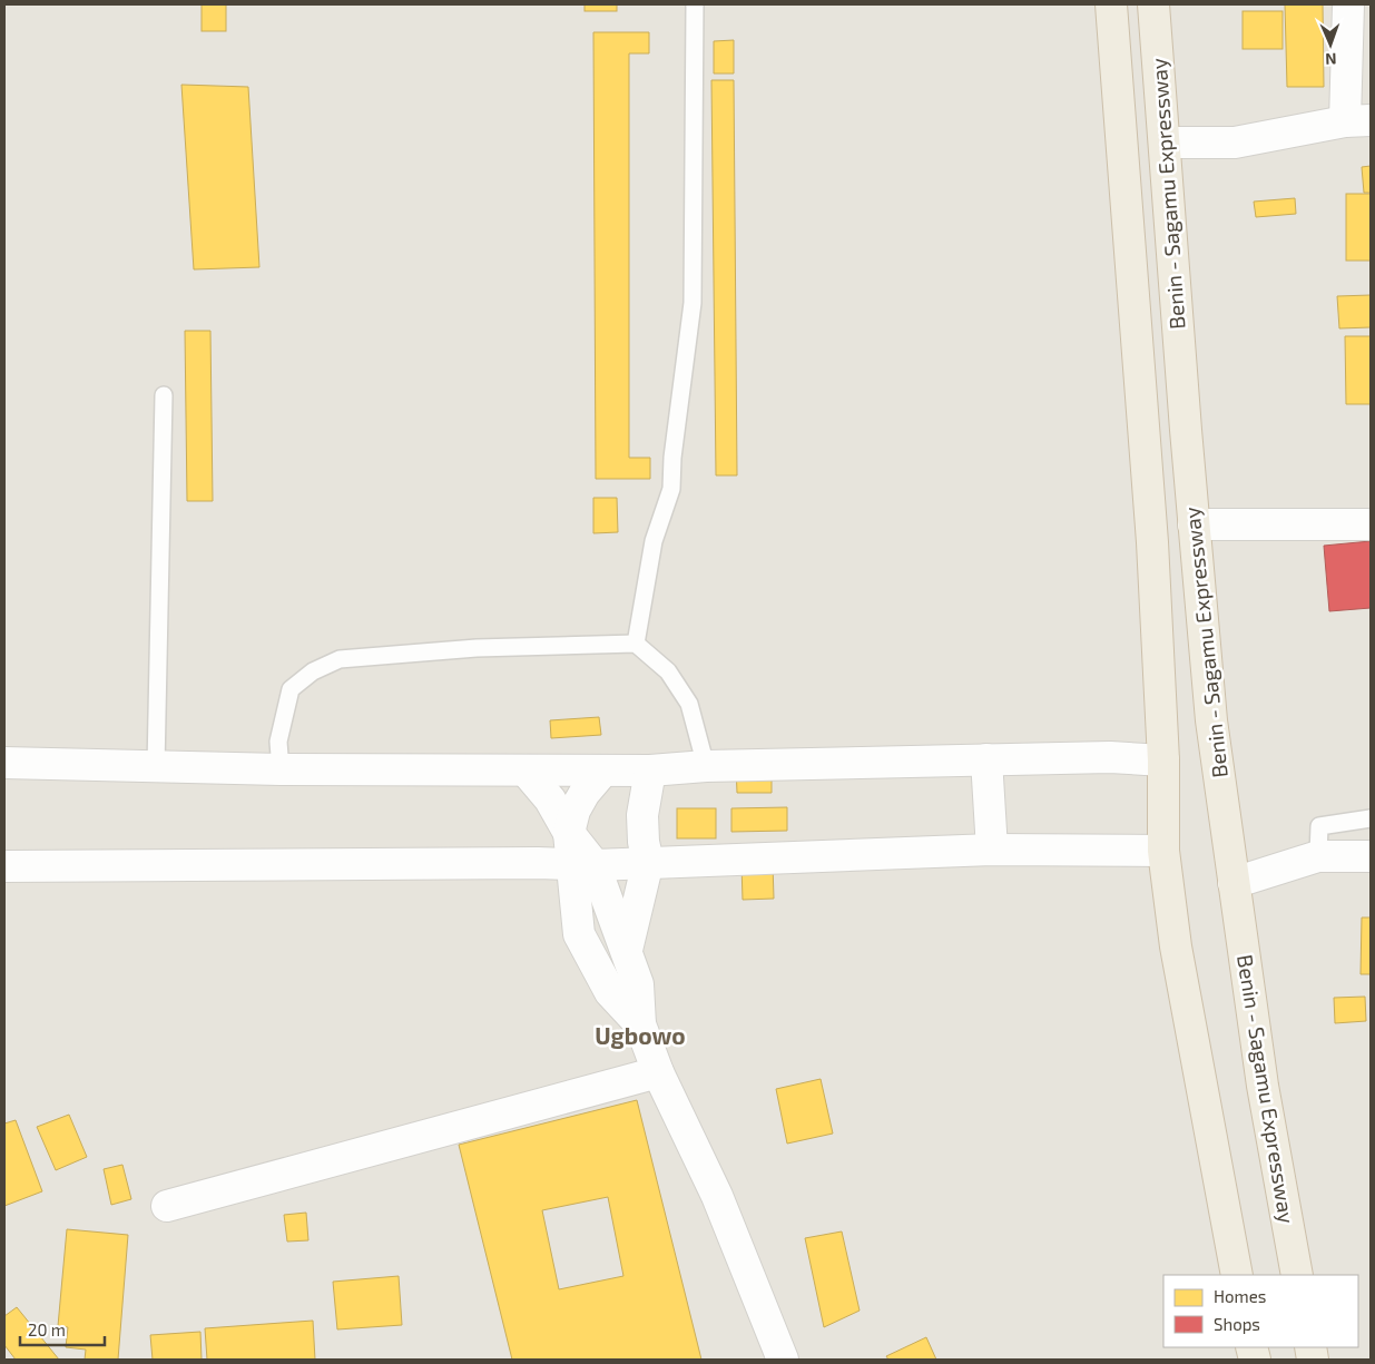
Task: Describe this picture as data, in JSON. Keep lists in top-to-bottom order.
{
  "streets": {
    "highway": ["Benin - Sagamu Expressway"]
  },
  "districts": ["Ugbowo"],
  "legend": ["Homes", "Shops"],
  "scale_bar": "20 m",
  "north": "bottom"
}
